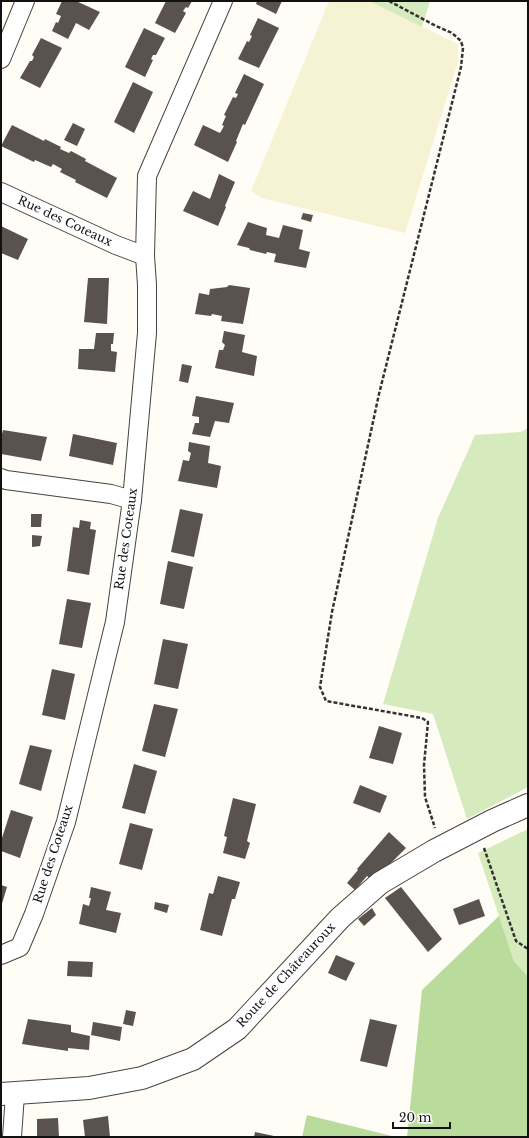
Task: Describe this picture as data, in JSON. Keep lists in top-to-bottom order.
{
  "streets": {
    "street": ["Rue des Coteaux", "Route de Châteauroux"]
  },
  "scale_bar": "20 m"
}
